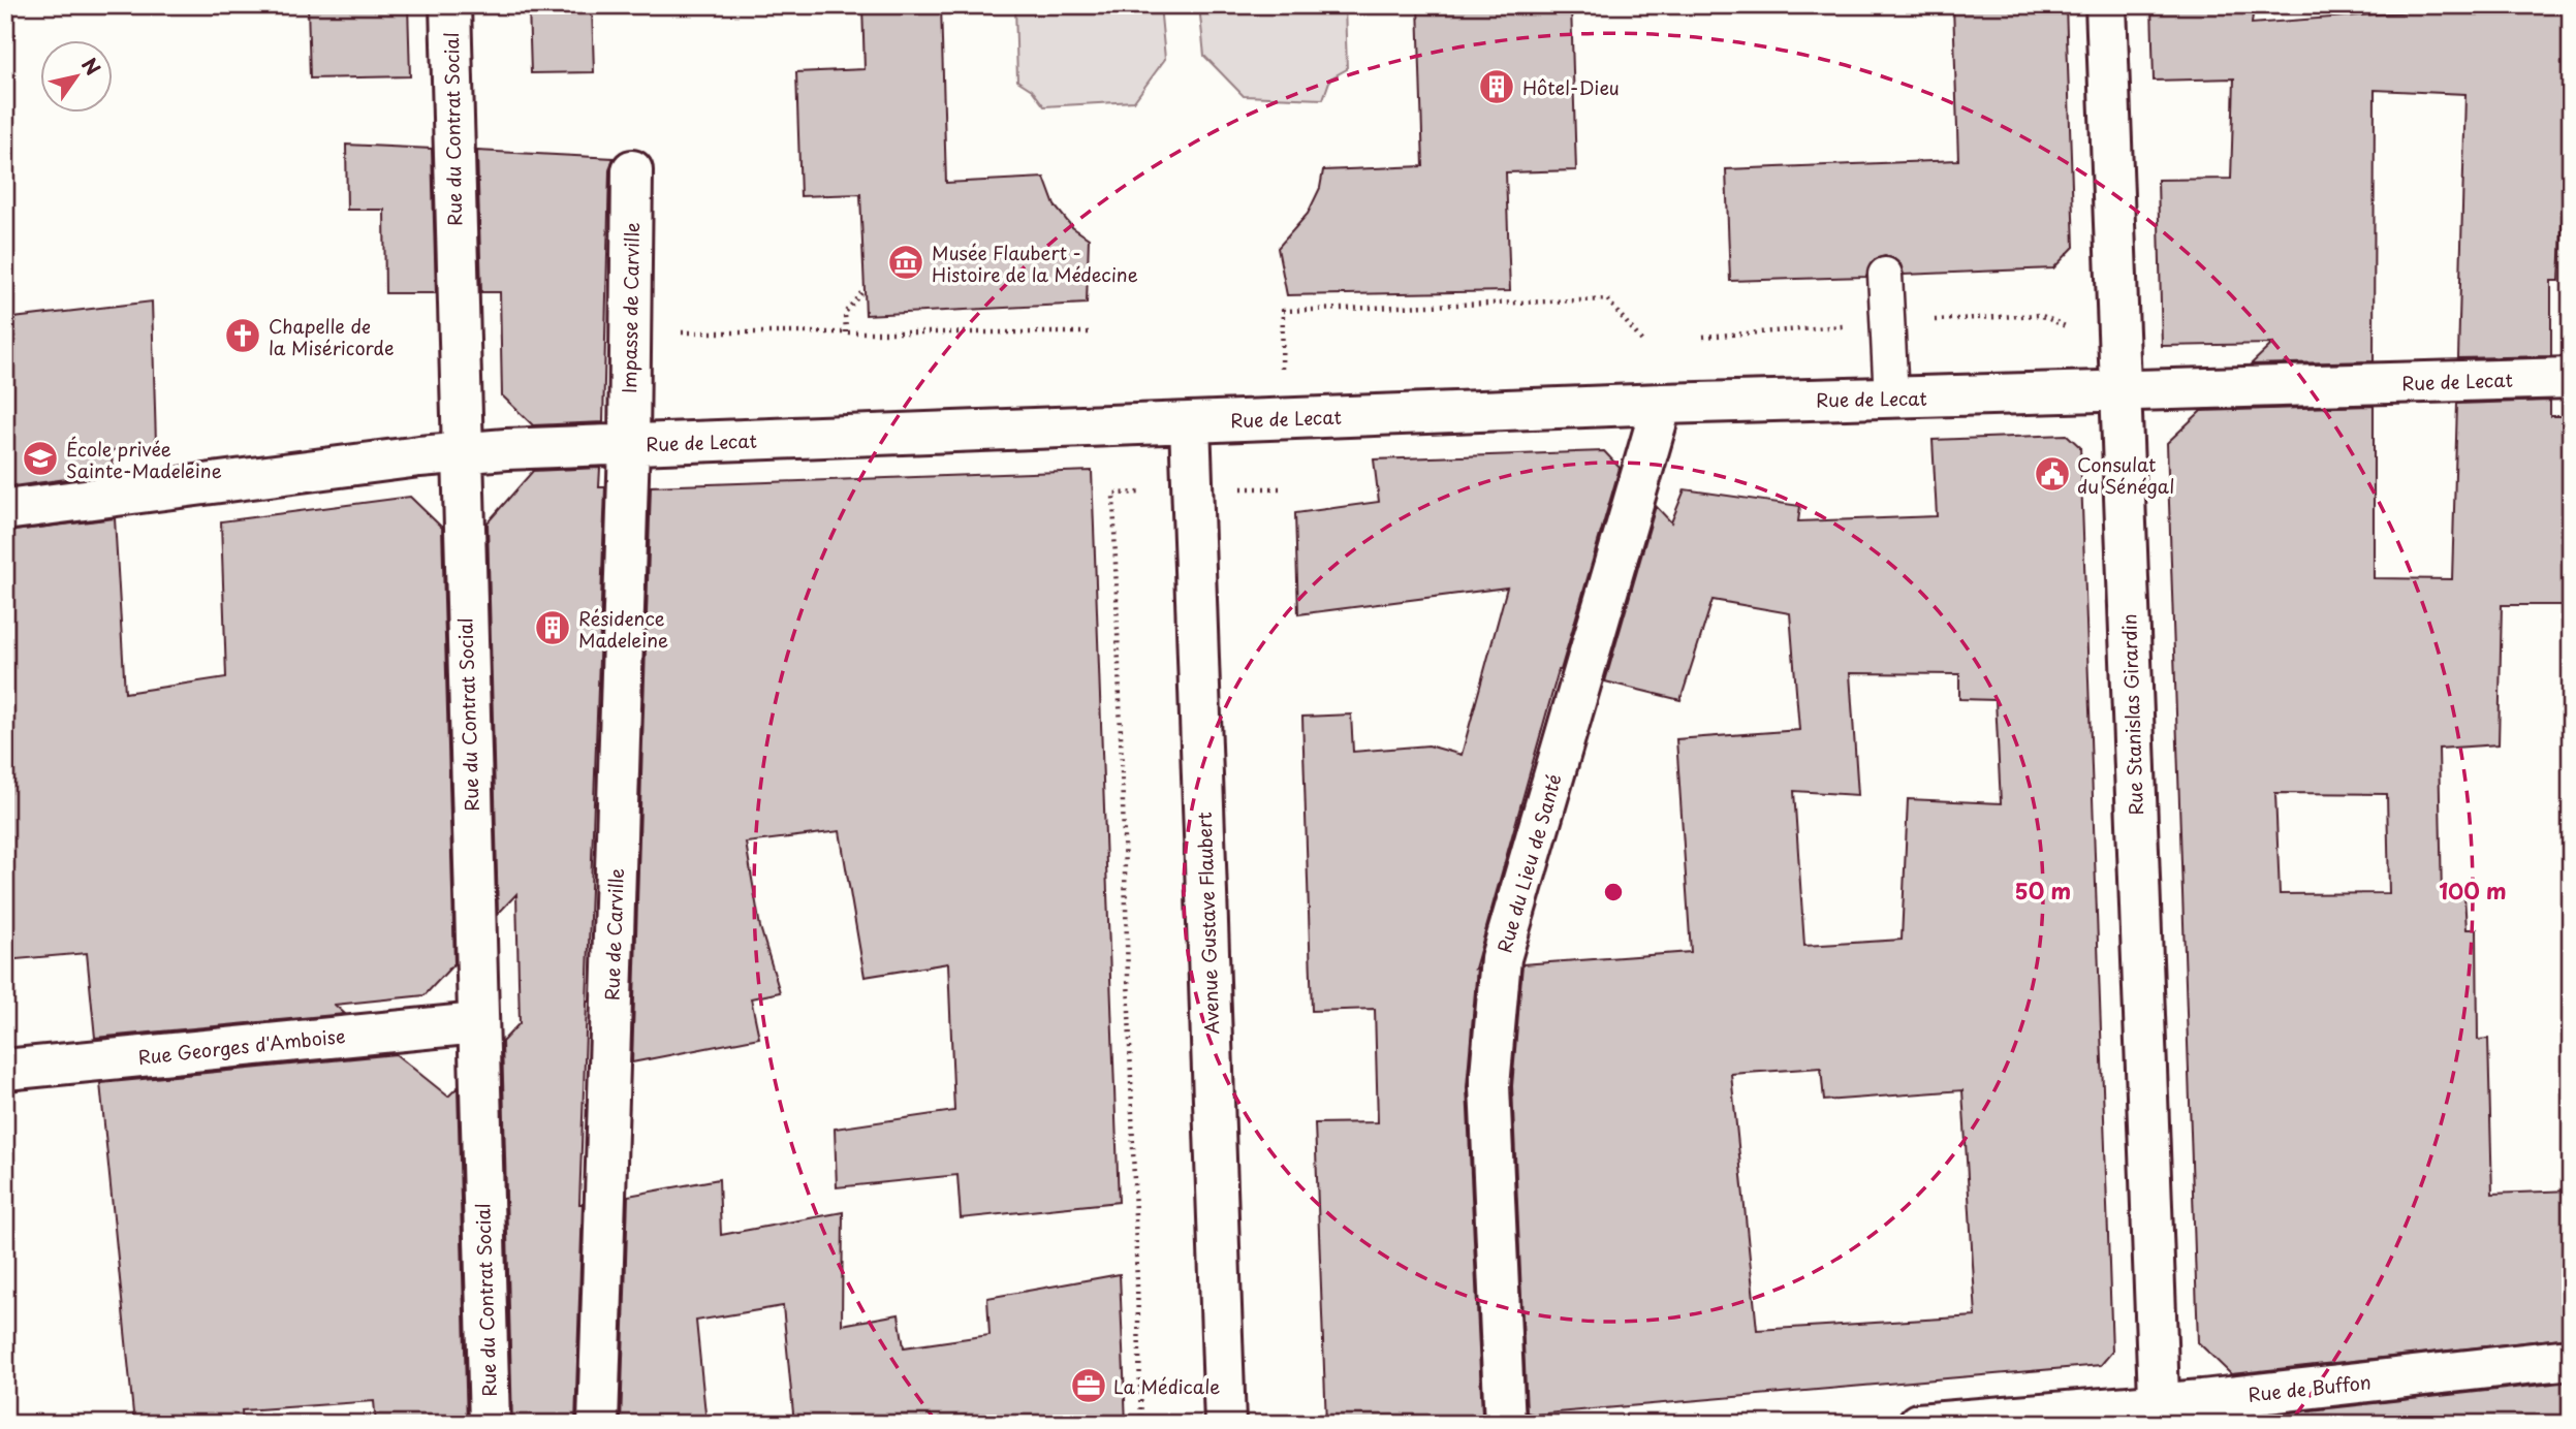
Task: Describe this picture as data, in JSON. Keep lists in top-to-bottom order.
{
  "streets": {
    "street": [
      "Rue du Contrat Social",
      "Impasse de Carville",
      "Rue de Lecat",
      "Rue Stanislas Girardin",
      "Rue du Lieu de Santé",
      "Avenue Gustave Flaubert",
      "Rue de Carville",
      "Rue Georges d'Amboise",
      "Rue de Buffon"
    ]
  },
  "crossings": [
    ["Rue du Contrat Social", "Rue de Lecat"],
    ["Rue du Contrat Social", "Rue Georges d'Amboise"],
    ["Impasse de Carville", "Rue de Lecat"],
    ["Impasse de Carville", "Rue de Carville"],
    ["Rue de Lecat", "Rue Stanislas Girardin"],
    ["Rue de Lecat", "Rue du Lieu de Santé"],
    ["Rue de Lecat", "Avenue Gustave Flaubert"],
    ["Rue de Lecat", "Rue de Carville"],
    ["Rue Stanislas Girardin", "Rue de Buffon"]
  ],
  "places": {
    "building": ["Hôtel-Dieu", "Résidence Madeleine"],
    "museum": ["Musée Flaubert - Histoire de la Médecine"],
    "church": ["Chapelle de la Miséricorde"],
    "school or university": ["École privée Sainte-Madeleine"],
    "public building": ["Consulat du Sénégal"],
    "office": ["La Médicale"]
  },
  "north": "top right",
  "rings": ["50 m", "100 m"]
}
